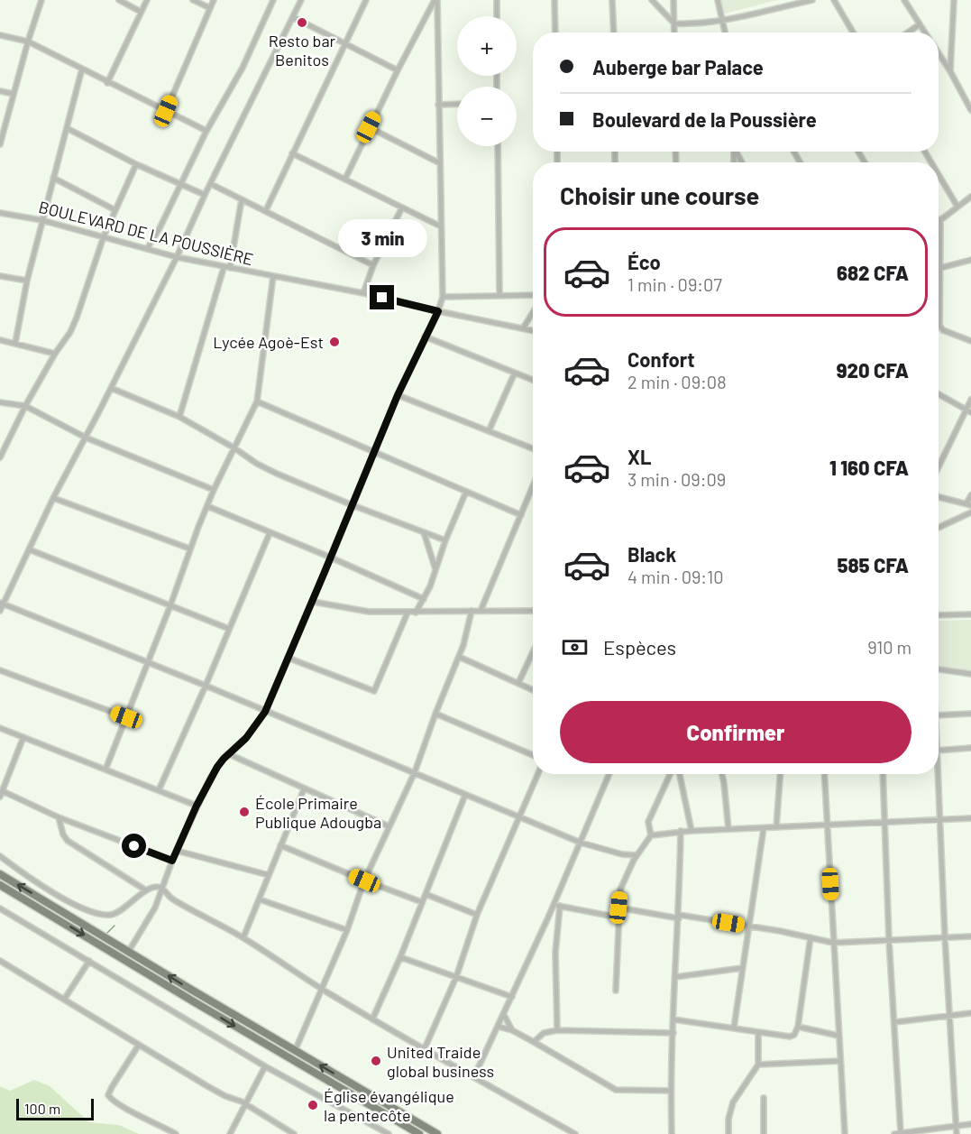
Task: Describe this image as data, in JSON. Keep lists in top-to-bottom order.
{
  "streets": {
    "street": ["BOULEVARD DE LA POUSSIÈRE"]
  },
  "places": [
    "Resto bar Benitos",
    "Lycée Agoè-Est",
    "École Primaire Publique Adougba",
    "United Traide global business",
    "Église évangélique la pentecôte"
  ],
  "scale_bar": "100 m",
  "page": {
    "map_buttons": ["+", "−"],
    "banner": ["Auberge bar Palace", "Boulevard de la Poussière"],
    "heading": "Choisir une course",
    "bubble": "3 min",
    "list": [
      {
        "name": "Éco",
        "note": "1 min · 09:07",
        "value": "682 CFA"
      },
      {
        "name": "Confort",
        "note": "2 min · 09:08",
        "value": "920 CFA"
      },
      {
        "name": "XL",
        "note": "3 min · 09:09",
        "value": "1 160 CFA"
      },
      {
        "name": "Black",
        "note": "4 min · 09:10",
        "value": "585 CFA"
      }
    ],
    "pay": ["Espèces", "910 m"],
    "buttons": "Confirmer",
    "scale": "100 m"
  }
}
